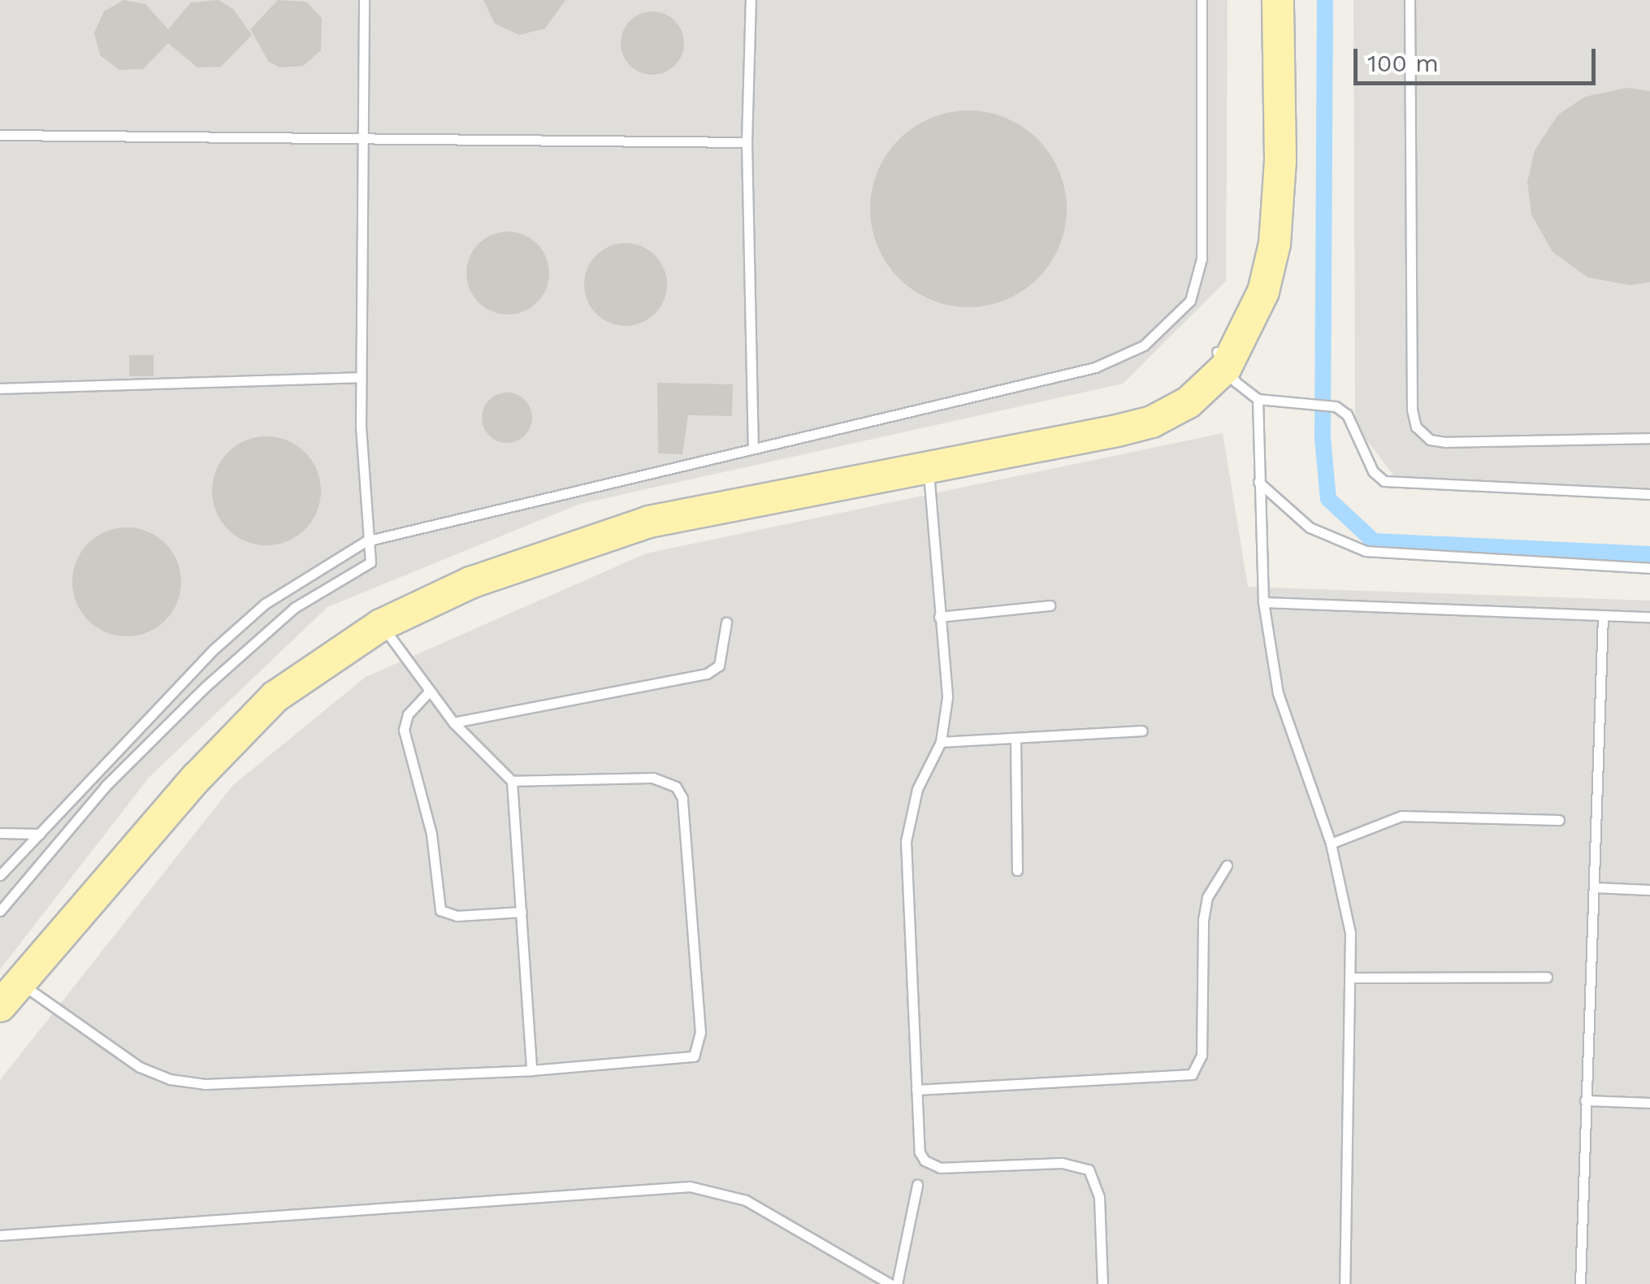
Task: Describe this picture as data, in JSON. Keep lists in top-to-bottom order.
{
  "scale_bar": "100 m"
}
